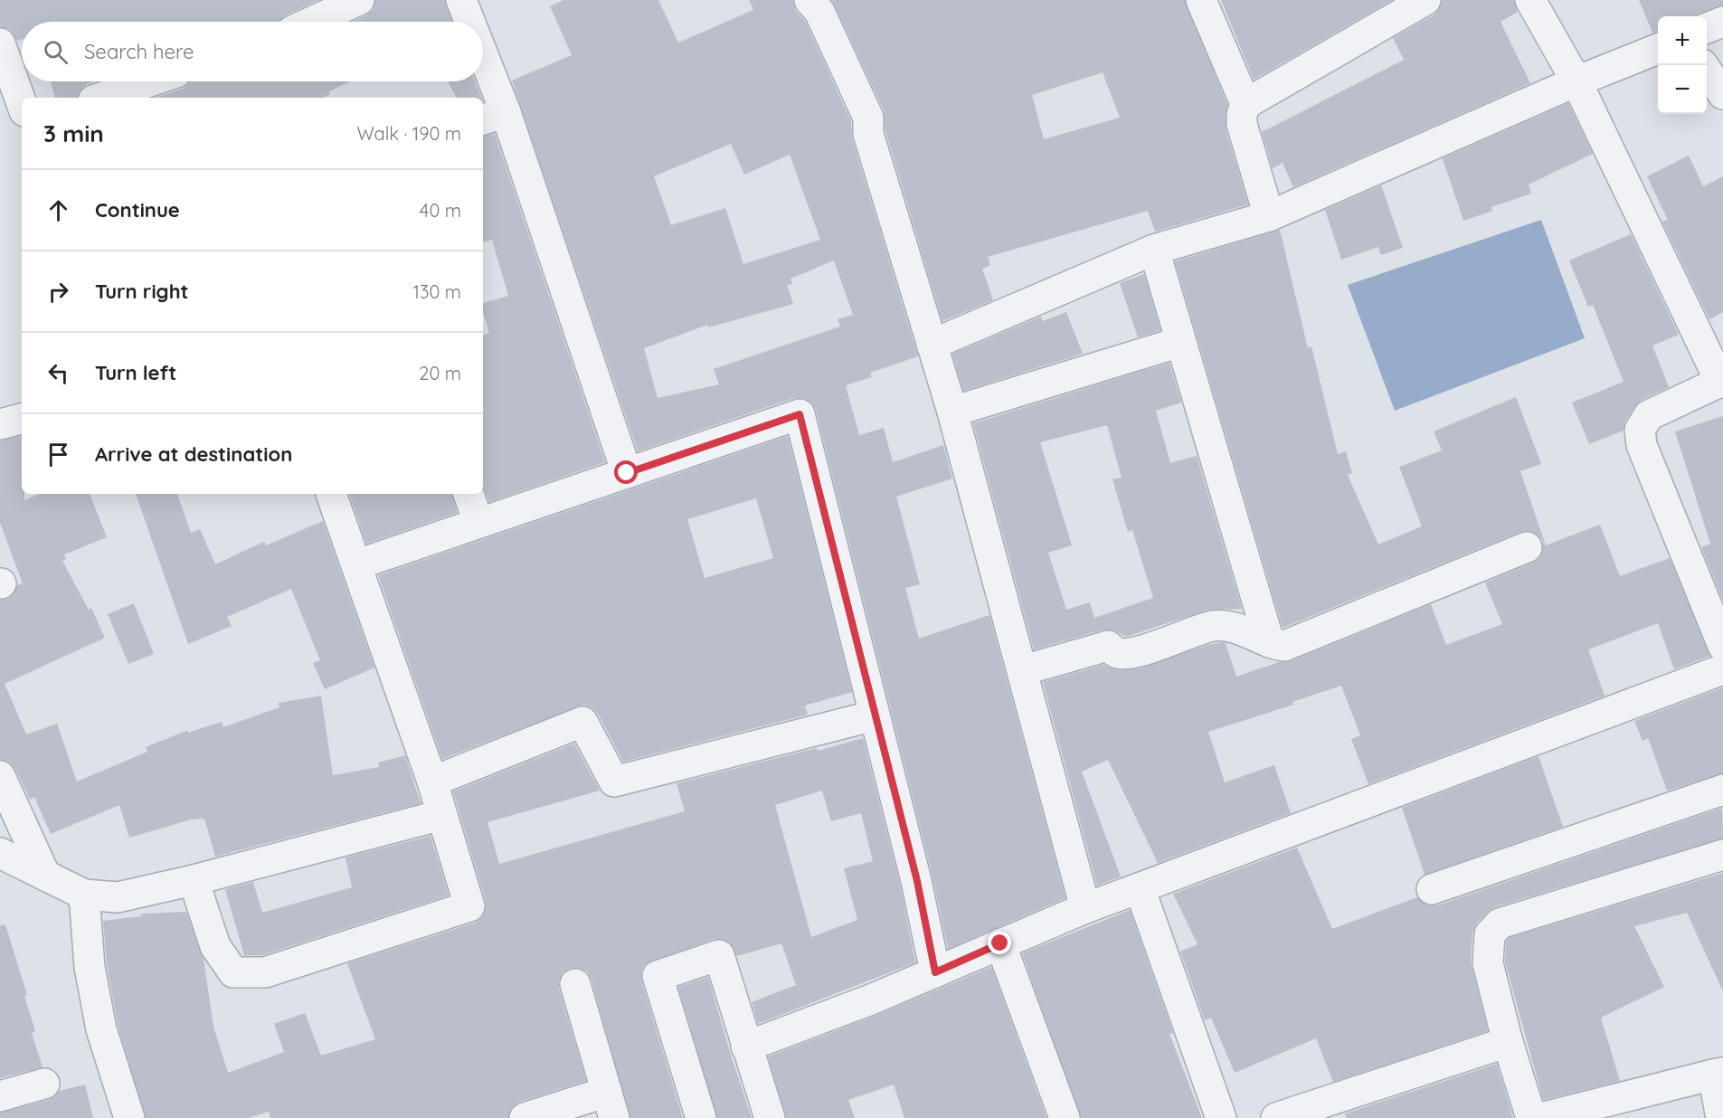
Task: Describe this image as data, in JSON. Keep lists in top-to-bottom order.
{
  "page": {
    "map_buttons": ["+", "−"],
    "search": "Search here",
    "heading": ["3 min", "Walk · 190 m"],
    "list": [
      ["Continue", "40 m"],
      ["Turn right", "130 m"],
      ["Turn left", "20 m"],
      "Arrive at destination"
    ]
  }
}
